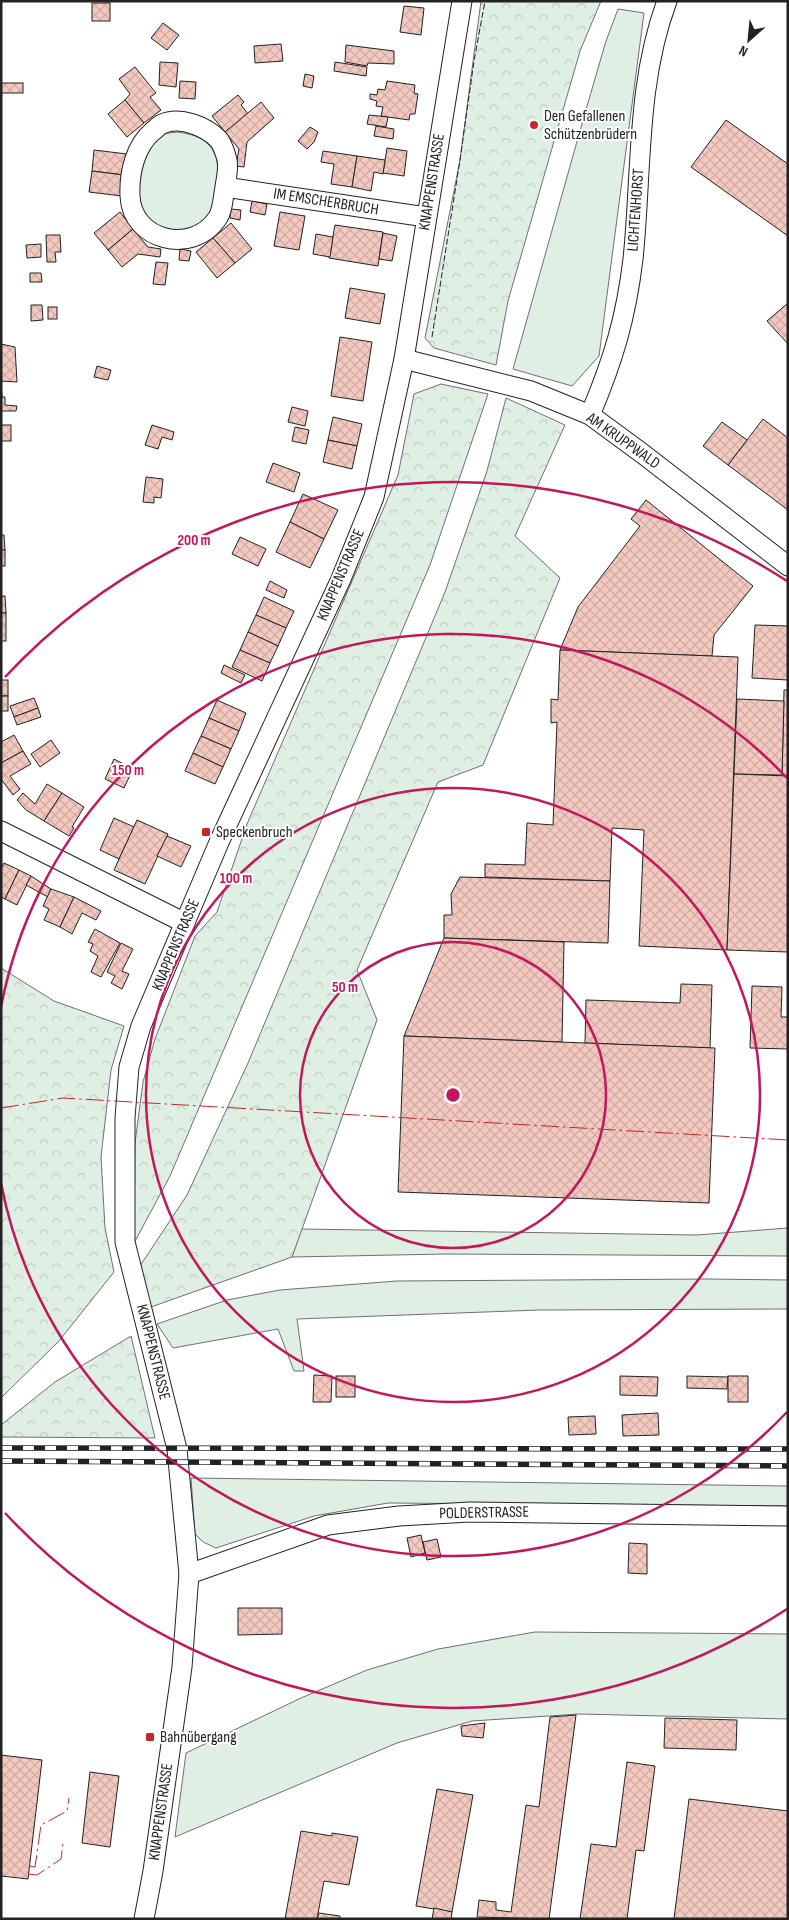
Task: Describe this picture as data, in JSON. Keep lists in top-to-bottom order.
{
  "streets": {
    "street": [
      "KNAPPENSTRASSE",
      "IM EMSCHERBRUCH",
      "LICHTENHORST",
      "AM KRUPPWALD",
      "POLDERSTRASSE"
    ]
  },
  "crossings": [
    ["KNAPPENSTRASSE", "IM EMSCHERBRUCH"],
    ["KNAPPENSTRASSE", "AM KRUPPWALD"],
    ["KNAPPENSTRASSE", "POLDERSTRASSE"],
    ["LICHTENHORST", "AM KRUPPWALD"]
  ],
  "places": {
    "other": ["Den Gefallenen Schützenbrüdern"],
    "transit": ["Speckenbruch", "Bahnübergang"]
  },
  "north": "bottom left",
  "rings": [
    "200 m",
    "150 m",
    "100 m",
    "50 m"
  ]
}
